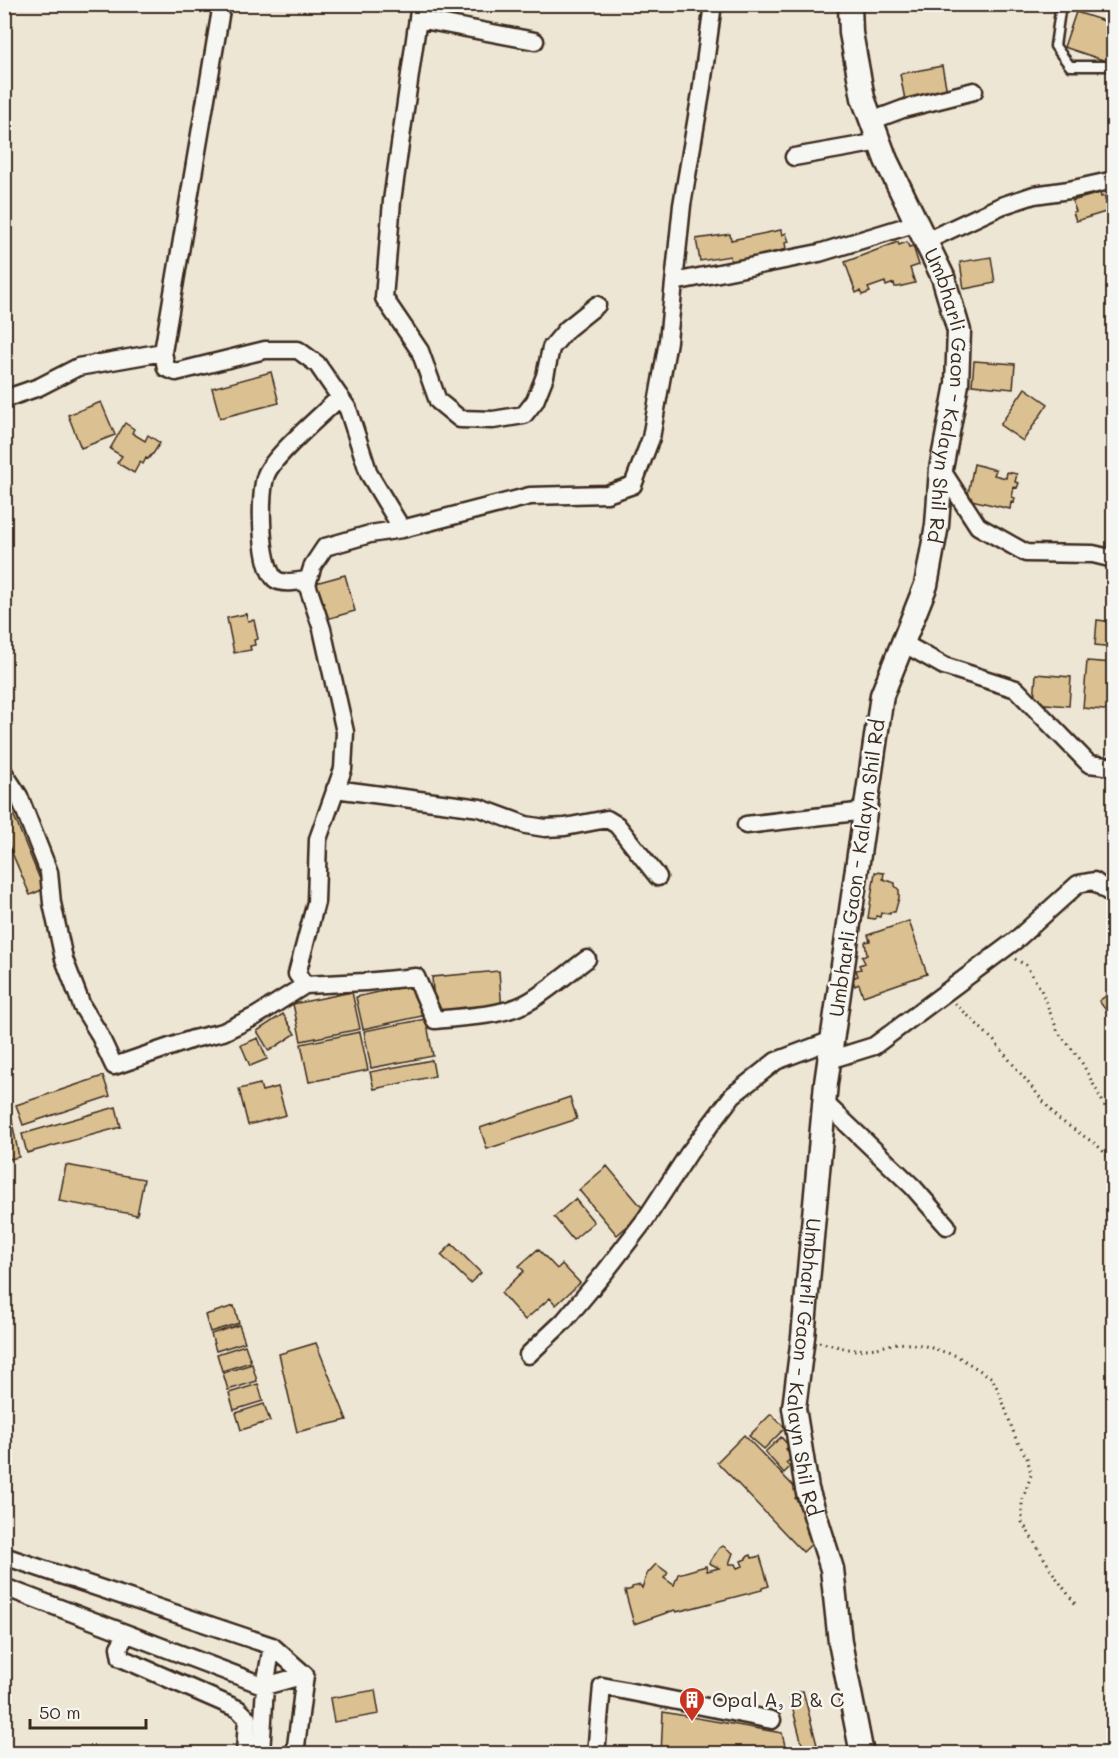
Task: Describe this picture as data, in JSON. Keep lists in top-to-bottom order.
{
  "streets": {
    "street": ["Umbharli Gaon - Kalayn Shil Rd"]
  },
  "places": {
    "building": ["Opal A, B & C"]
  },
  "scale_bar": "50 m"
}
